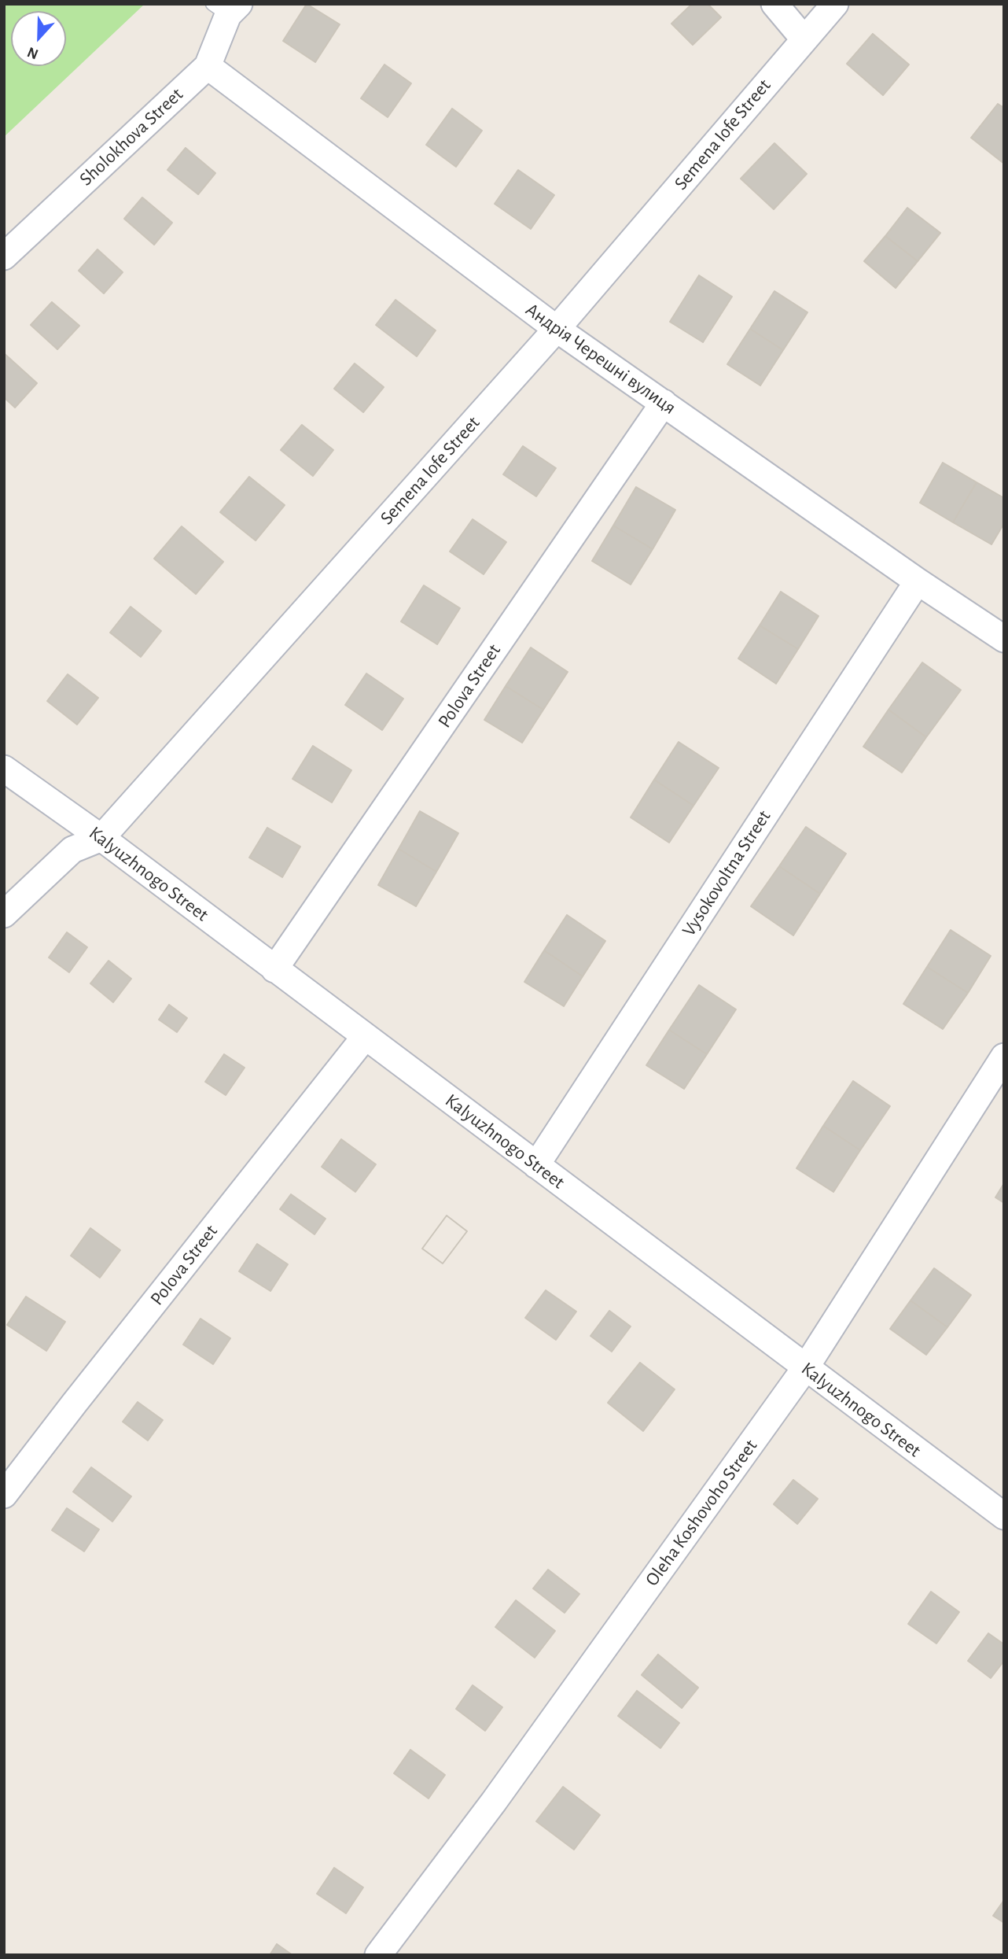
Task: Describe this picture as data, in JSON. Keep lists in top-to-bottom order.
{
  "streets": {
    "street": [
      "Semena Iofe Street",
      "Sholokhova Street",
      "Андрія Черешні вулиця",
      "Polova Street",
      "Vysokovoltna Street",
      "Kalyuzhnogo Street",
      "Oleha Koshovoho Street"
    ]
  },
  "crossings": [
    ["Semena Iofe Street", "Андрія Черешні вулиця"],
    ["Semena Iofe Street", "Kalyuzhnogo Street"],
    ["Sholokhova Street", "Андрія Черешні вулиця"],
    ["Андрія Черешні вулиця", "Polova Street"],
    ["Андрія Черешні вулиця", "Vysokovoltna Street"],
    ["Polova Street", "Kalyuzhnogo Street"],
    ["Vysokovoltna Street", "Kalyuzhnogo Street"],
    ["Kalyuzhnogo Street", "Oleha Koshovoho Street"]
  ],
  "north": "bottom"
}
